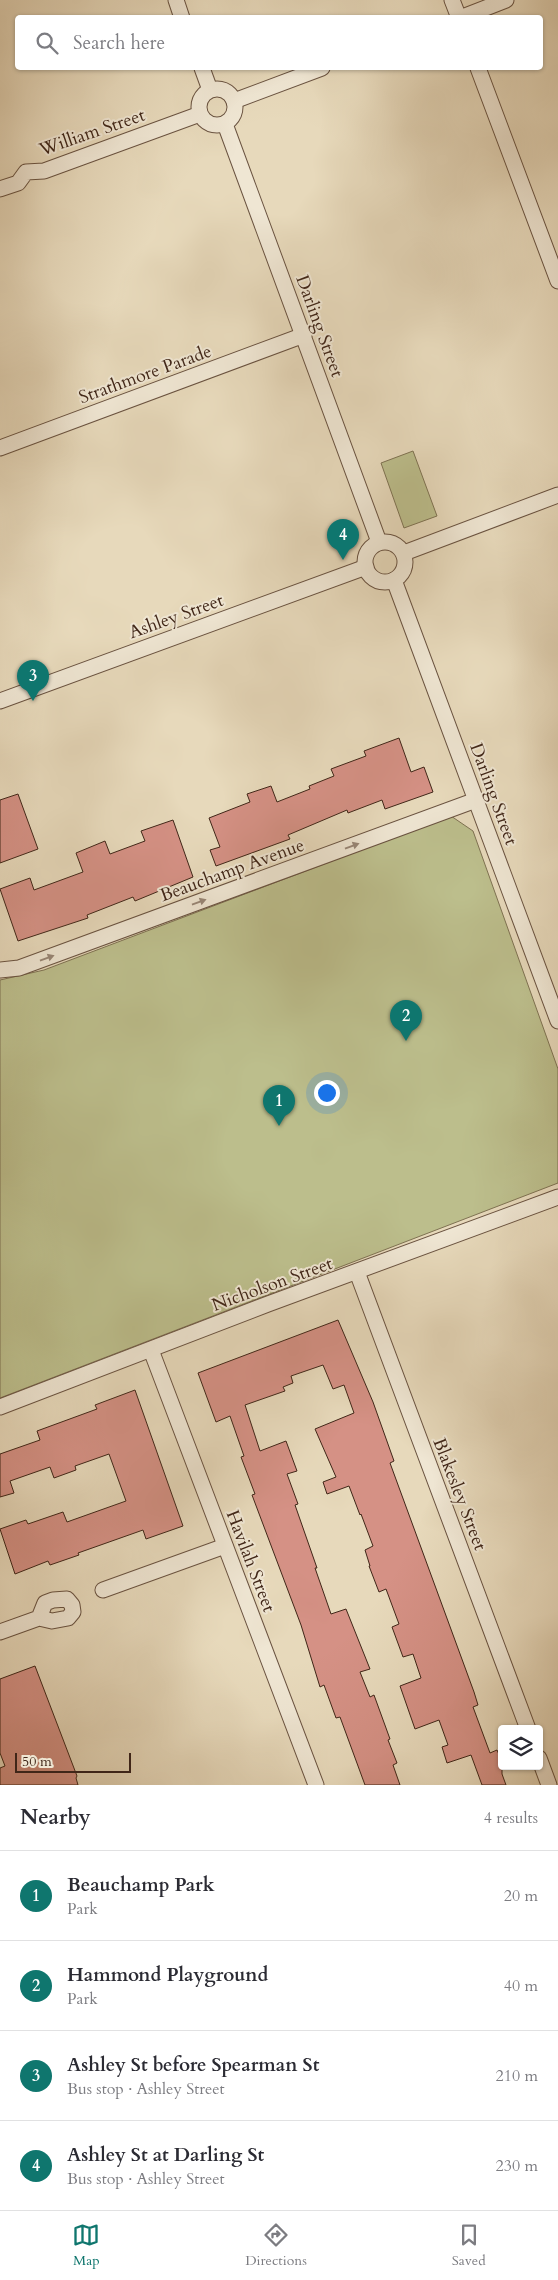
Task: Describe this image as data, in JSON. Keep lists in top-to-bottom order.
{
  "streets": {
    "street": [
      "William Street",
      "Darling Street",
      "Strathmore Parade",
      "Ashley Street",
      "Beauchamp Avenue",
      "Nicholson Street",
      "Blakesley Street",
      "Havilah Street"
    ]
  },
  "crossings": [
    ["William Street", "Darling Street"],
    ["Darling Street", "Strathmore Parade"],
    ["Darling Street", "Ashley Street"],
    ["Darling Street", "Beauchamp Avenue"],
    ["Nicholson Street", "Blakesley Street"],
    ["Nicholson Street", "Havilah Street"]
  ],
  "one_way": ["Beauchamp Avenue"],
  "scale_bar": "50 m",
  "page": {
    "search": "Search here",
    "pins": [
      "4",
      "3",
      "2",
      "1"
    ],
    "scale": "50 m",
    "heading": ["Nearby", "4 results"],
    "list": [
      {
        "mark": "1",
        "name": "Beauchamp Park",
        "note": "Park",
        "value": "20 m"
      },
      {
        "mark": "2",
        "name": "Hammond Playground",
        "note": "Park",
        "value": "40 m"
      },
      {
        "mark": "3",
        "name": "Ashley St before Spearman St",
        "note": "Bus stop · Ashley Street",
        "value": "210 m"
      },
      {
        "mark": "4",
        "name": "Ashley St at Darling St",
        "note": "Bus stop · Ashley Street",
        "value": "230 m"
      }
    ],
    "nav": ["Map", "Directions", "Saved"]
  }
}
